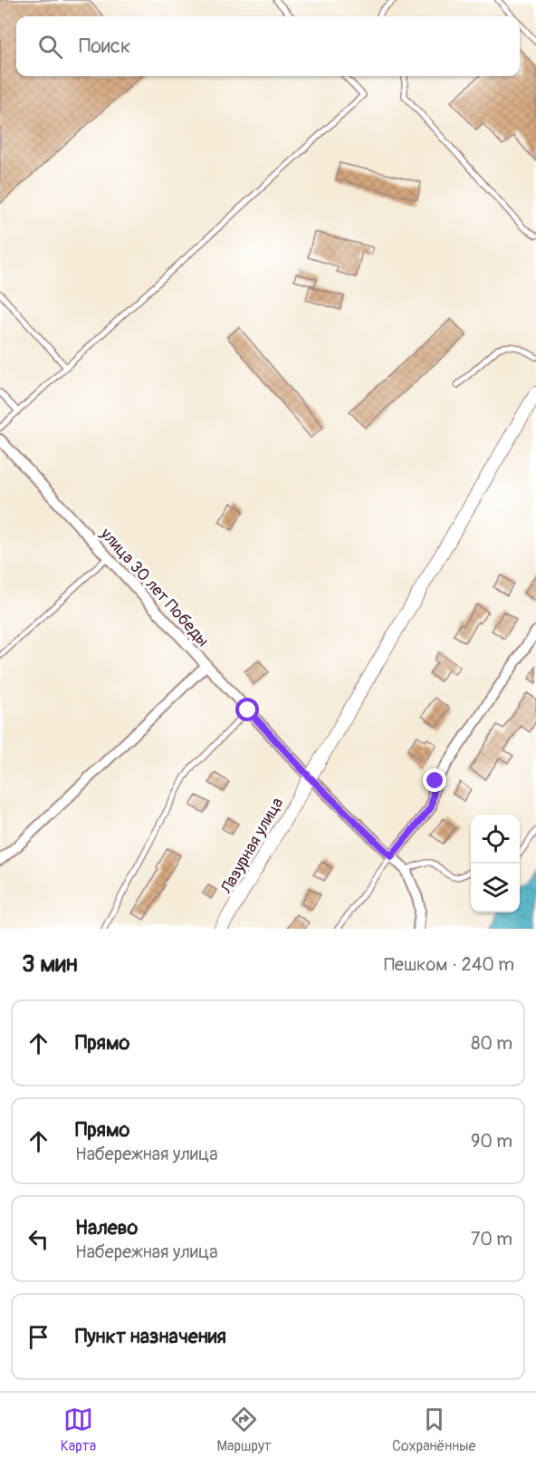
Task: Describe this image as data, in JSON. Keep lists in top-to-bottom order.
{
  "streets": {
    "street": ["улица 30 лет Победы", "Лазурная улица"]
  },
  "page": {
    "search": "Поиск",
    "heading": ["3 мин", "Пешком · 240 m"],
    "list": [
      ["Прямо", "80 m"],
      ["Прямо", "Набережная улица", "90 m"],
      ["Налево", "Набережная улица", "70 m"],
      "Пункт назначения"
    ],
    "nav": ["Карта", "Маршрут", "Сохранённые"]
  }
}
